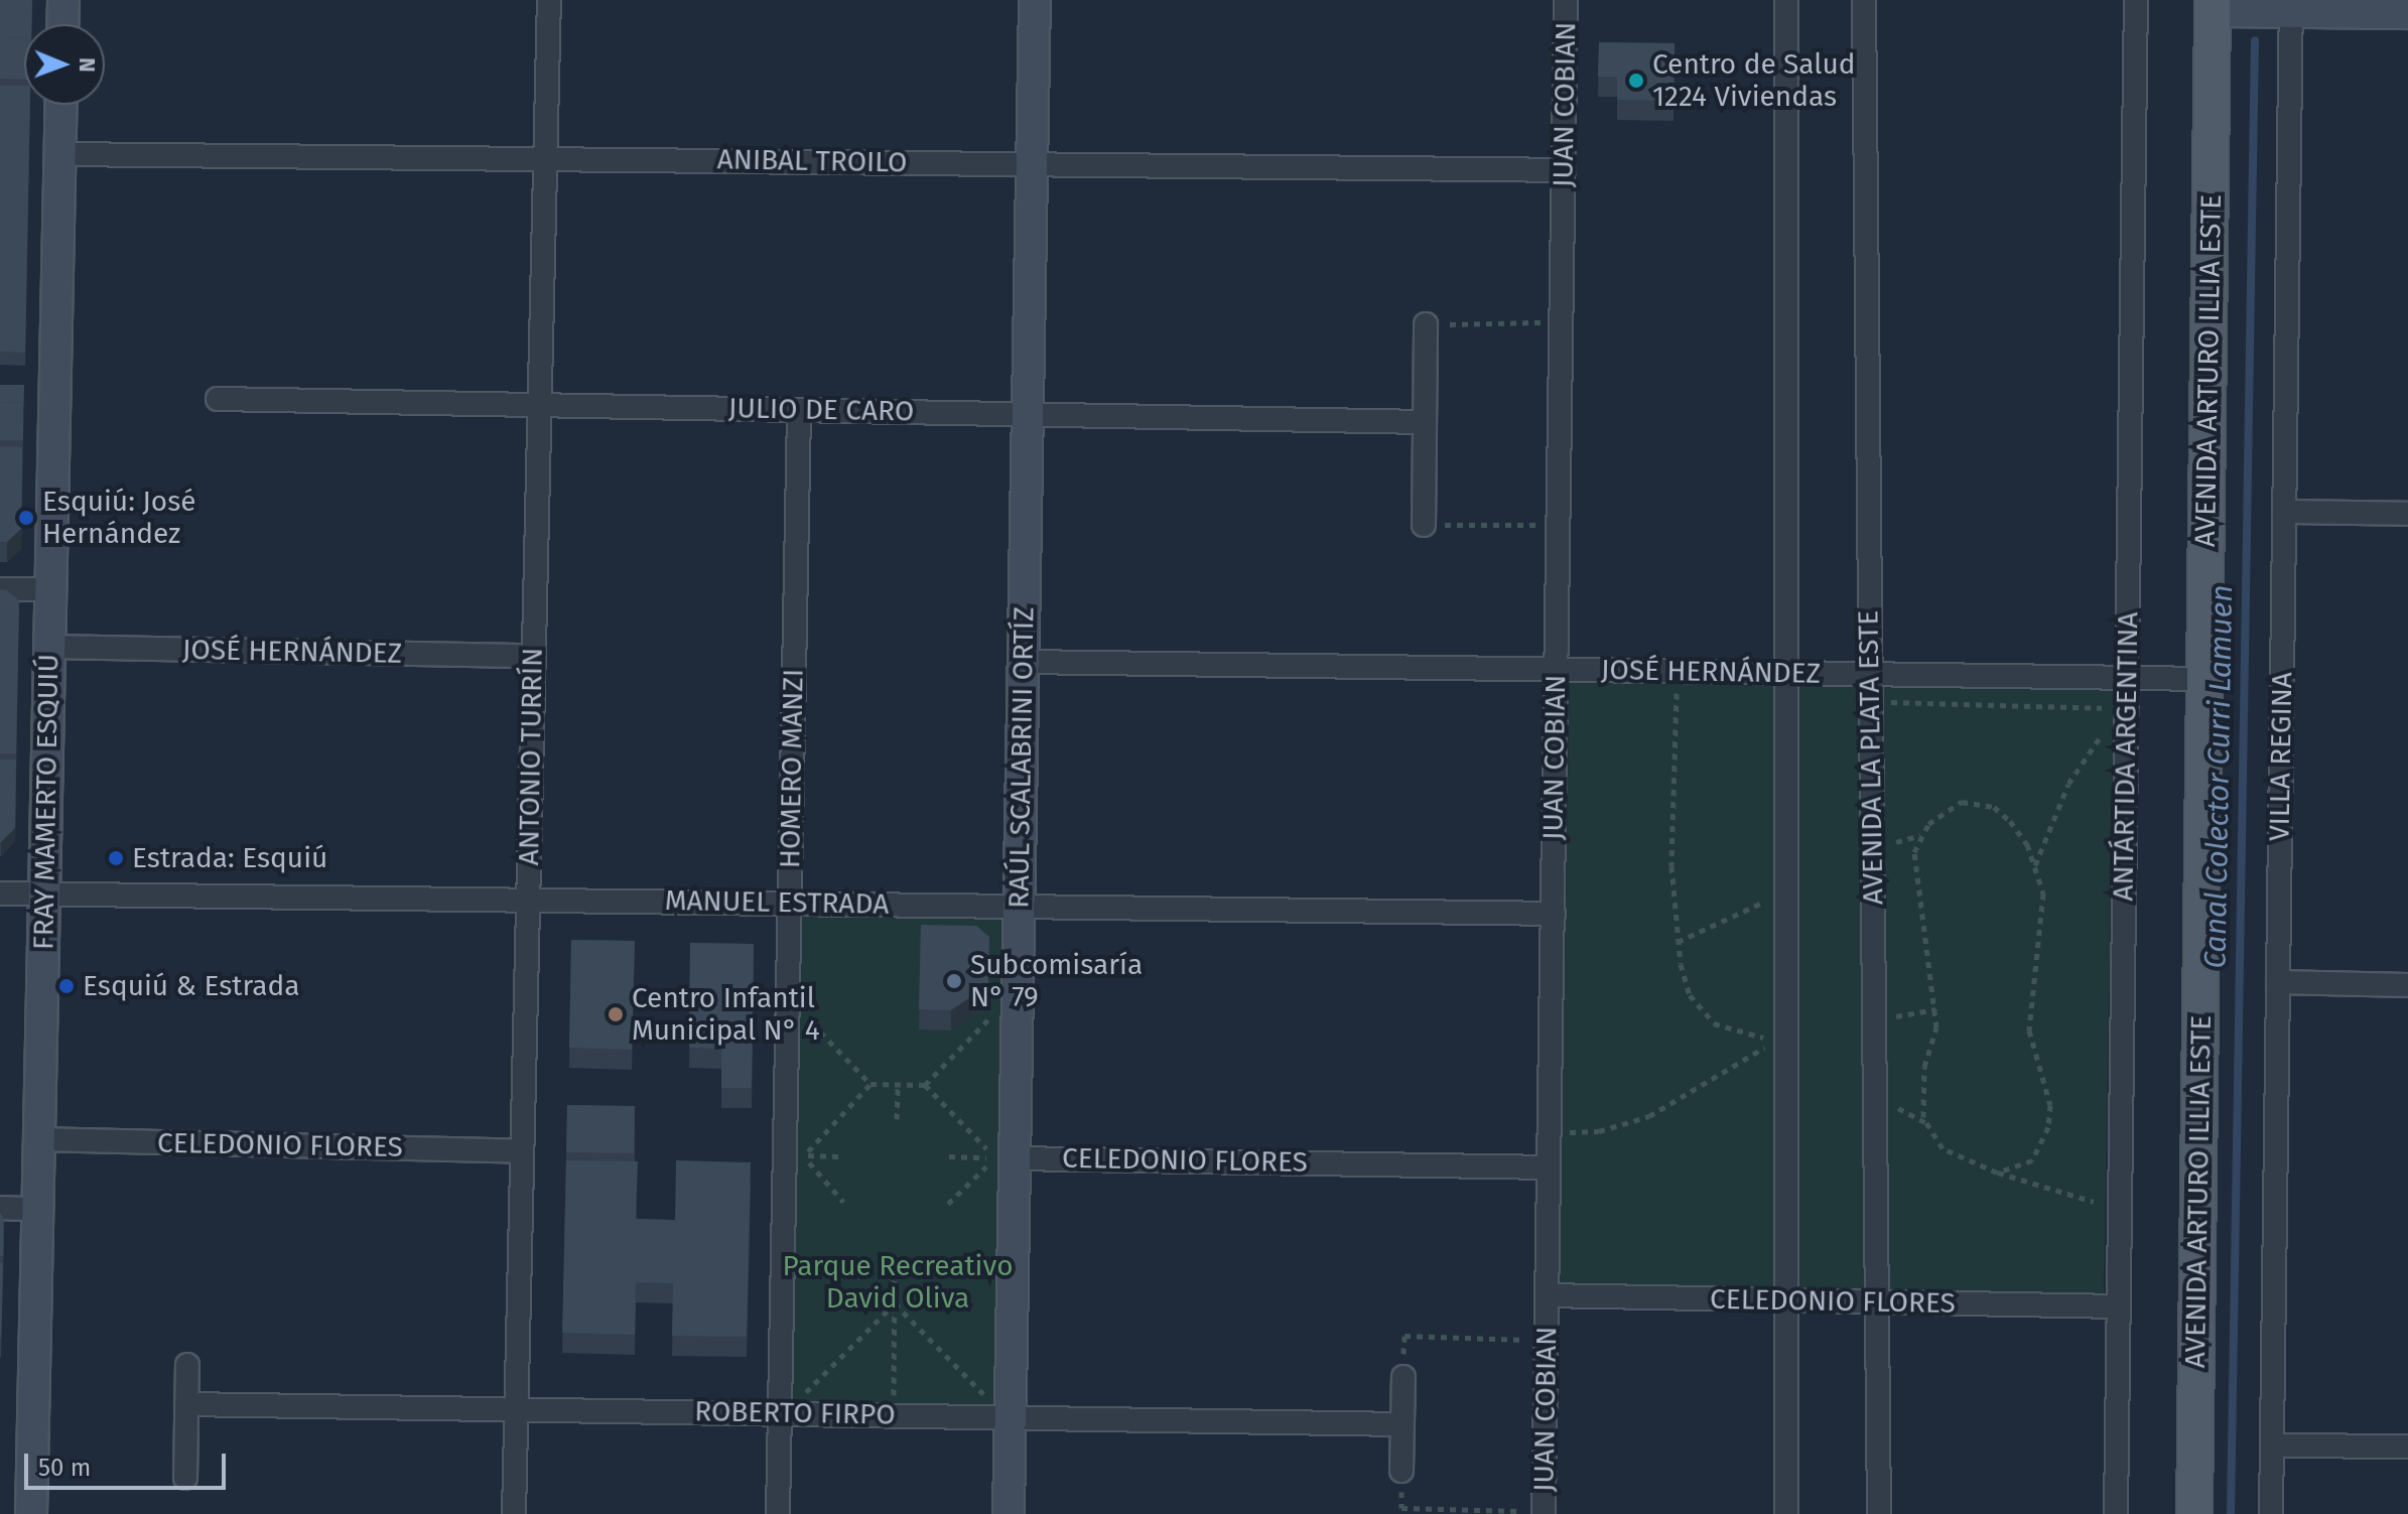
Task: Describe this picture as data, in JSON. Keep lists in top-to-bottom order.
{
  "streets": {
    "main road": ["AVENIDA ARTURO ILLIA ESTE"],
    "street": [
      "JUAN COBIAN",
      "ANIBAL TROILO",
      "JULIO DE CARO",
      "JOSÉ HERNÁNDEZ",
      "ANTONIO TURRÍN",
      "ANTÁRTIDA ARGENTINA",
      "VILLA REGINA",
      "RAÚL SCALABRINI ORTÍZ",
      "AVENIDA LA PLATA ESTE",
      "HOMERO MANZI",
      "FRAY MAMERTO ESQUIÚ",
      "MANUEL ESTRADA",
      "CELEDONIO FLORES",
      "ROBERTO FIRPO"
    ]
  },
  "crossings": [
    ["JUAN COBIAN", "ANIBAL TROILO"],
    ["JUAN COBIAN", "JOSÉ HERNÁNDEZ"],
    ["JUAN COBIAN", "MANUEL ESTRADA"],
    ["JUAN COBIAN", "CELEDONIO FLORES"],
    ["ANIBAL TROILO", "ANTONIO TURRÍN"],
    ["ANIBAL TROILO", "RAÚL SCALABRINI ORTÍZ"],
    ["ANIBAL TROILO", "FRAY MAMERTO ESQUIÚ"],
    ["AVENIDA ARTURO ILLIA ESTE", "JOSÉ HERNÁNDEZ"],
    ["JULIO DE CARO", "ANTONIO TURRÍN"],
    ["JULIO DE CARO", "RAÚL SCALABRINI ORTÍZ"],
    ["JULIO DE CARO", "HOMERO MANZI"],
    ["JOSÉ HERNÁNDEZ", "ANTONIO TURRÍN"],
    ["JOSÉ HERNÁNDEZ", "ANTÁRTIDA ARGENTINA"],
    ["JOSÉ HERNÁNDEZ", "RAÚL SCALABRINI ORTÍZ"],
    ["JOSÉ HERNÁNDEZ", "AVENIDA LA PLATA ESTE"],
    ["JOSÉ HERNÁNDEZ", "FRAY MAMERTO ESQUIÚ"],
    ["ANTONIO TURRÍN", "MANUEL ESTRADA"],
    ["ANTONIO TURRÍN", "CELEDONIO FLORES"],
    ["ANTONIO TURRÍN", "ROBERTO FIRPO"],
    ["ANTÁRTIDA ARGENTINA", "CELEDONIO FLORES"],
    ["RAÚL SCALABRINI ORTÍZ", "MANUEL ESTRADA"],
    ["RAÚL SCALABRINI ORTÍZ", "CELEDONIO FLORES"],
    ["RAÚL SCALABRINI ORTÍZ", "ROBERTO FIRPO"],
    ["AVENIDA LA PLATA ESTE", "CELEDONIO FLORES"],
    ["HOMERO MANZI", "MANUEL ESTRADA"],
    ["HOMERO MANZI", "ROBERTO FIRPO"],
    ["FRAY MAMERTO ESQUIÚ", "MANUEL ESTRADA"],
    ["FRAY MAMERTO ESQUIÚ", "CELEDONIO FLORES"]
  ],
  "water": ["Canal Colector Curri Lamuen"],
  "parks": ["Parque Recreativo David Oliva"],
  "places": [
    "Centro de Salud 1224 Viviendas",
    "Esquiú: José Hernández",
    "Estrada: Esquiú",
    "Subcomisaría N° 79",
    "Esquiú & Estrada",
    "Centro Infantil Municipal N° 4"
  ],
  "scale_bar": "50 m",
  "north": "right"
}
